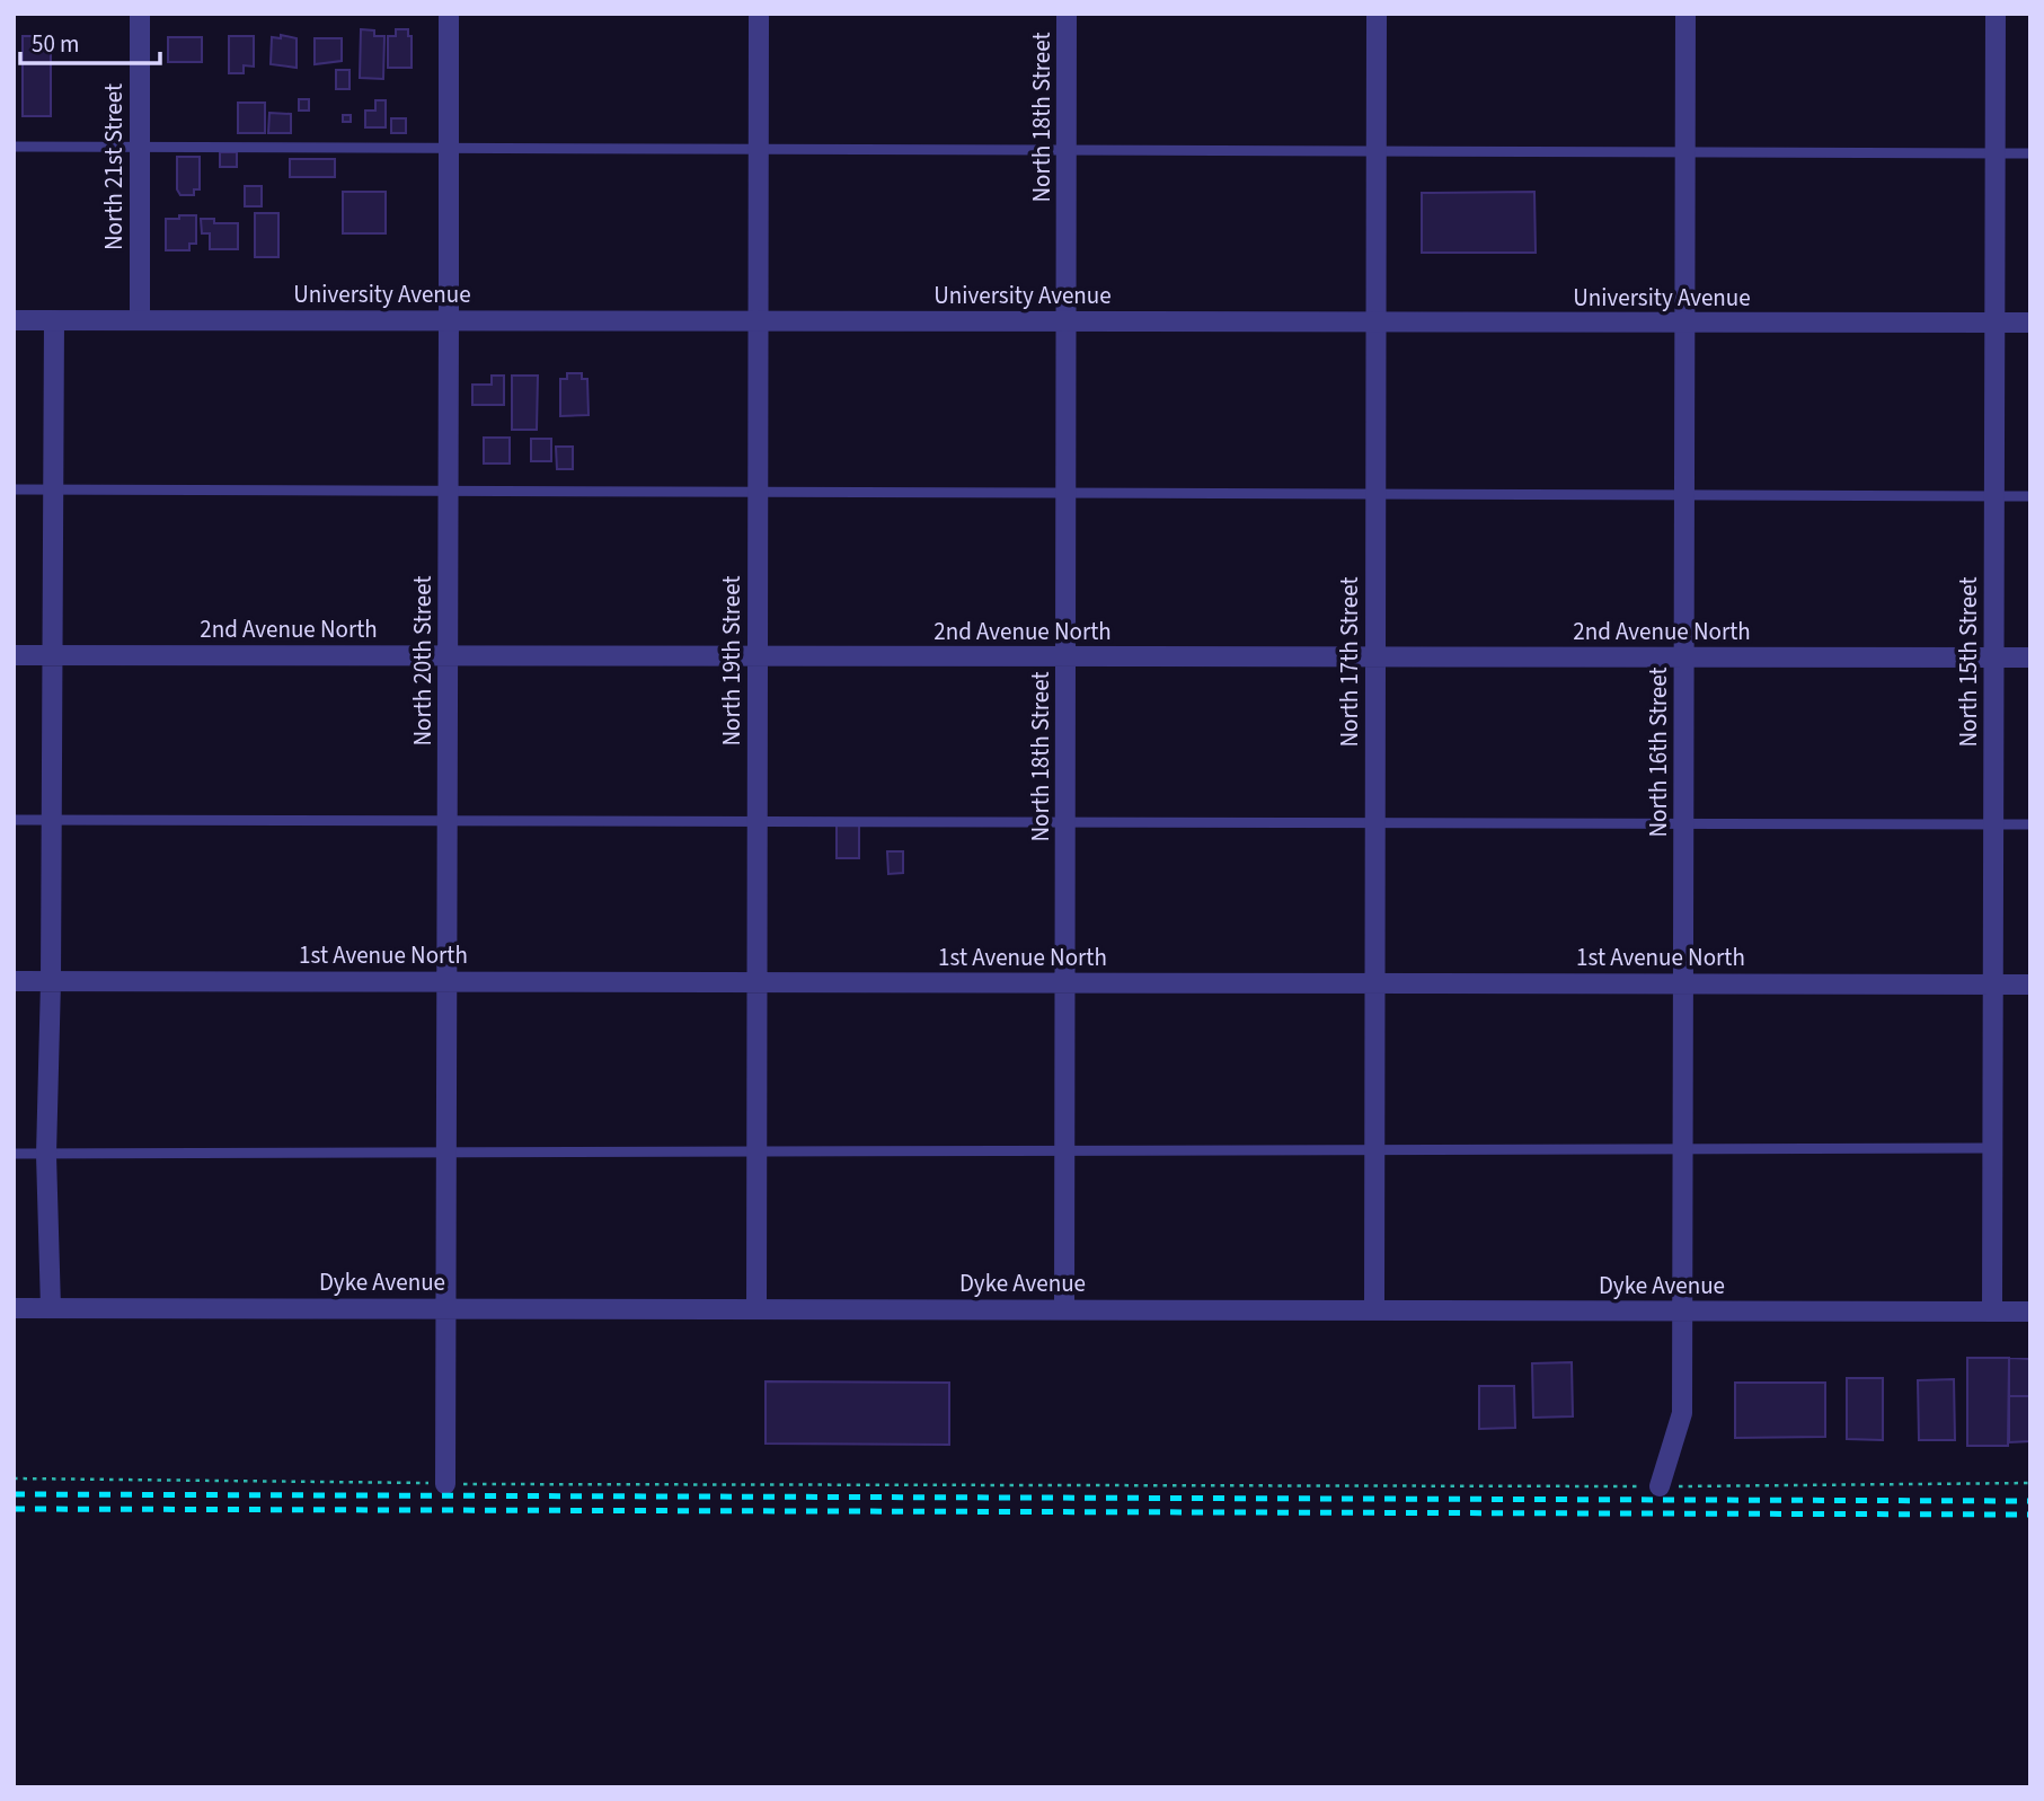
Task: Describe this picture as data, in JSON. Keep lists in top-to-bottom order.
{
  "streets": {
    "street": [
      "North 18th Street",
      "North 21st Street",
      "University Avenue",
      "2nd Avenue North",
      "North 20th Street",
      "North 19th Street",
      "North 17th Street",
      "North 15th Street",
      "North 16th Street",
      "1st Avenue North",
      "Dyke Avenue"
    ]
  },
  "crossings": [
    ["North 18th Street", "University Avenue"],
    ["North 18th Street", "2nd Avenue North"],
    ["North 18th Street", "1st Avenue North"],
    ["North 18th Street", "Dyke Avenue"],
    ["North 21st Street", "University Avenue"],
    ["University Avenue", "North 20th Street"],
    ["University Avenue", "North 19th Street"],
    ["University Avenue", "North 17th Street"],
    ["University Avenue", "North 15th Street"],
    ["University Avenue", "North 16th Street"],
    ["2nd Avenue North", "North 20th Street"],
    ["2nd Avenue North", "North 19th Street"],
    ["2nd Avenue North", "North 17th Street"],
    ["2nd Avenue North", "North 15th Street"],
    ["2nd Avenue North", "North 16th Street"],
    ["North 20th Street", "1st Avenue North"],
    ["North 20th Street", "Dyke Avenue"],
    ["North 19th Street", "1st Avenue North"],
    ["North 19th Street", "Dyke Avenue"],
    ["North 17th Street", "1st Avenue North"],
    ["North 17th Street", "Dyke Avenue"],
    ["North 15th Street", "1st Avenue North"],
    ["North 15th Street", "Dyke Avenue"],
    ["North 16th Street", "1st Avenue North"],
    ["North 16th Street", "Dyke Avenue"]
  ],
  "scale_bar": "50 m"
}
